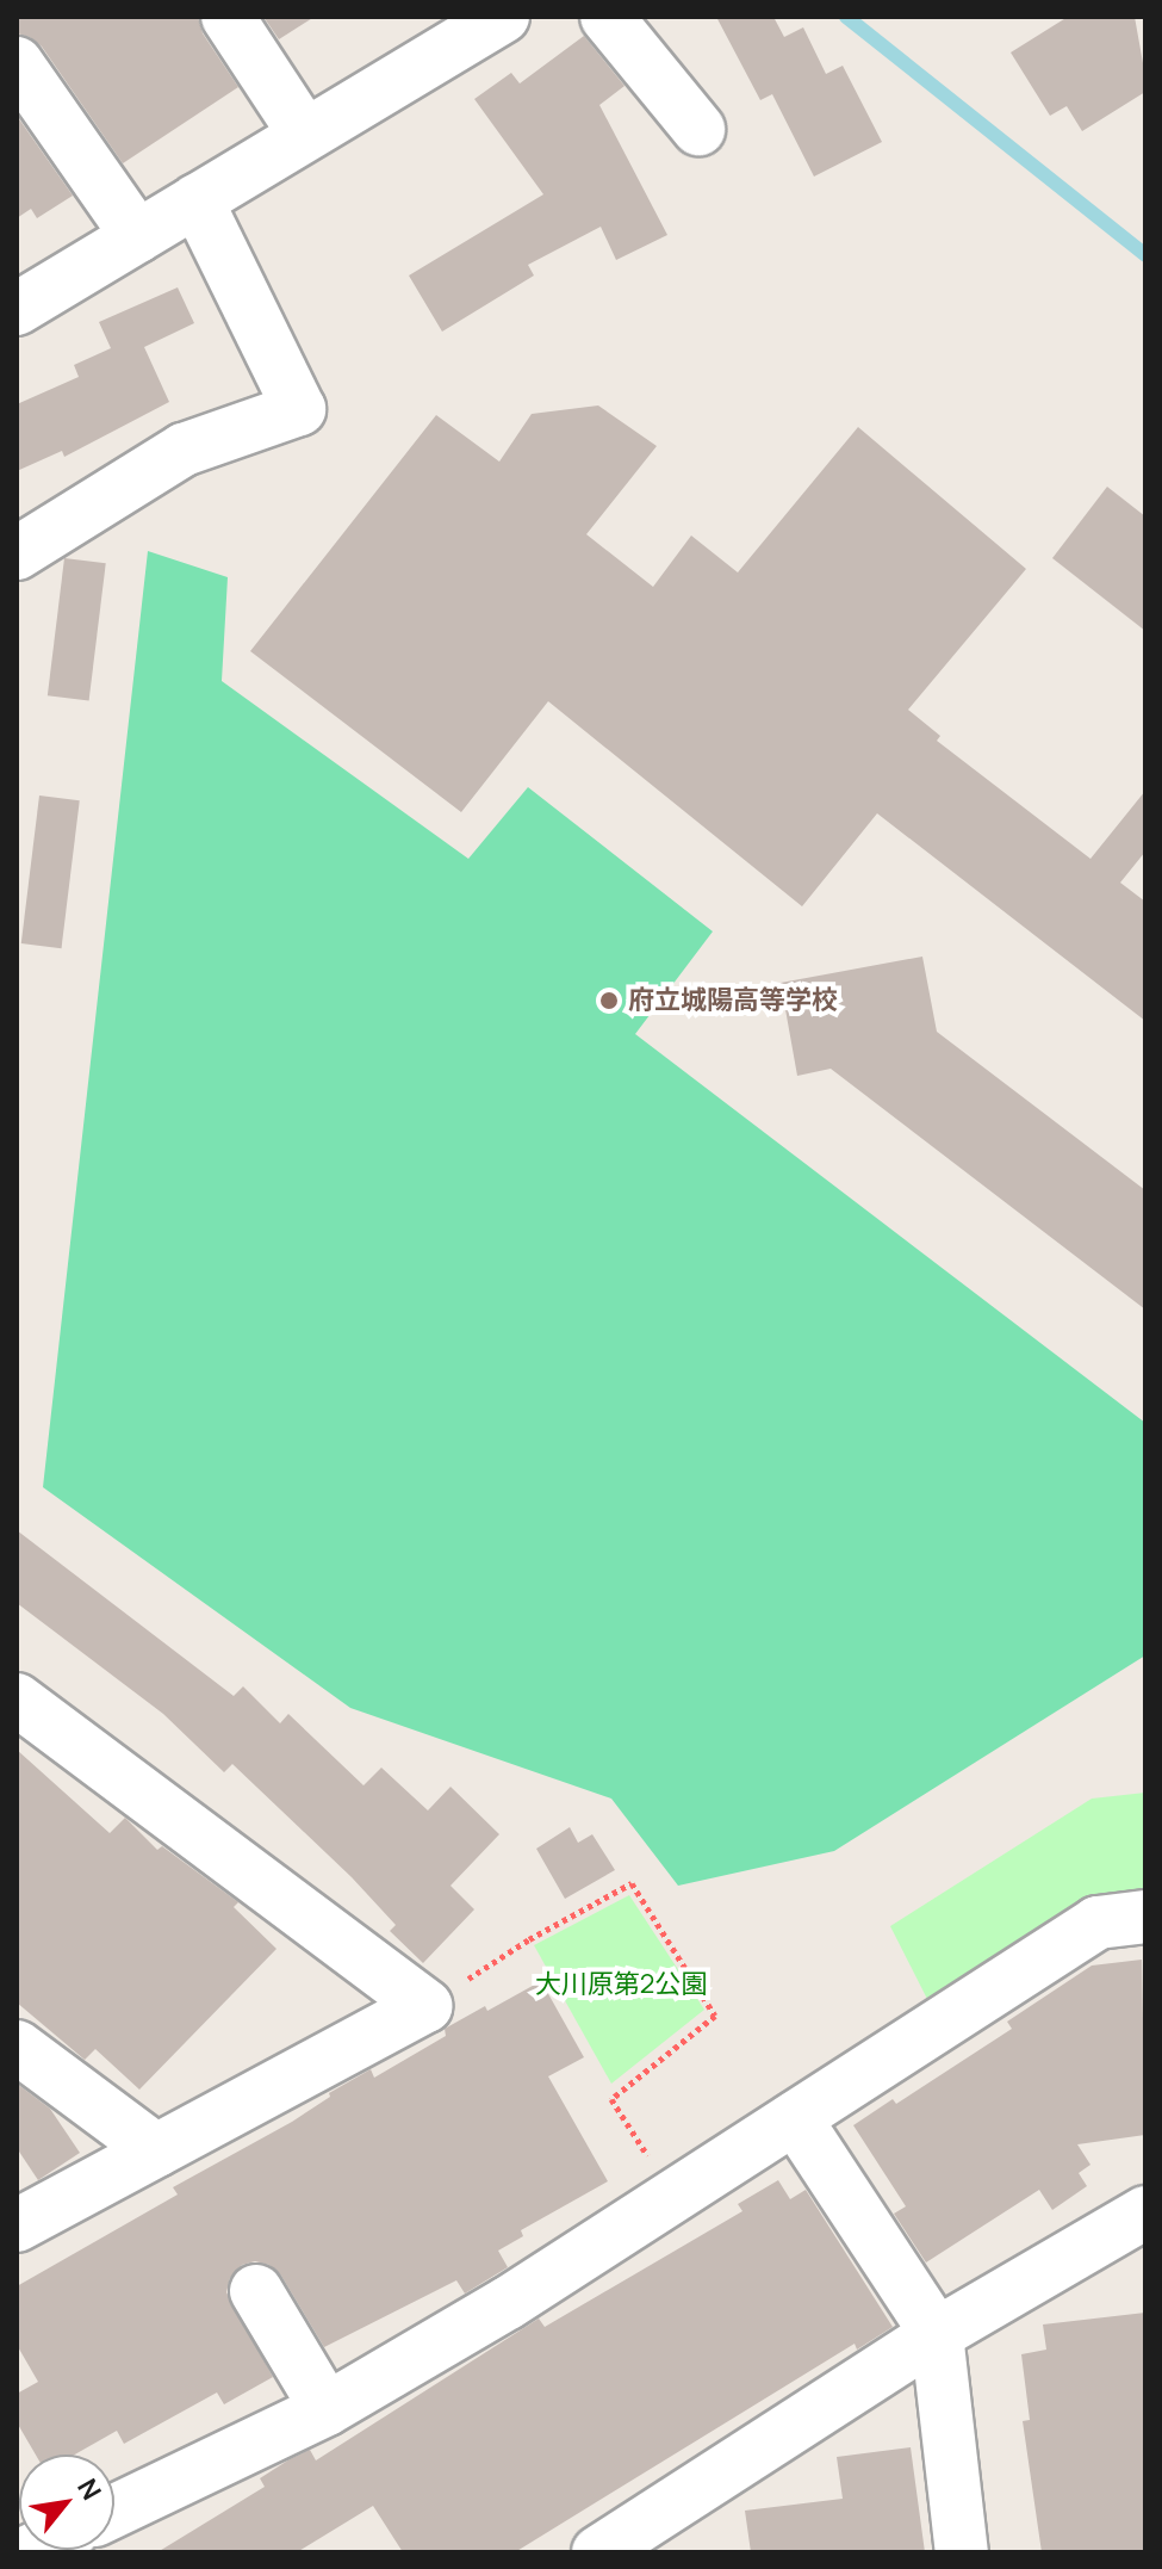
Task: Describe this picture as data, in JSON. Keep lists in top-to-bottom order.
{
  "parks": ["大川原第2公園"],
  "places": ["府立城陽高等学校"],
  "north": "top right"
}
